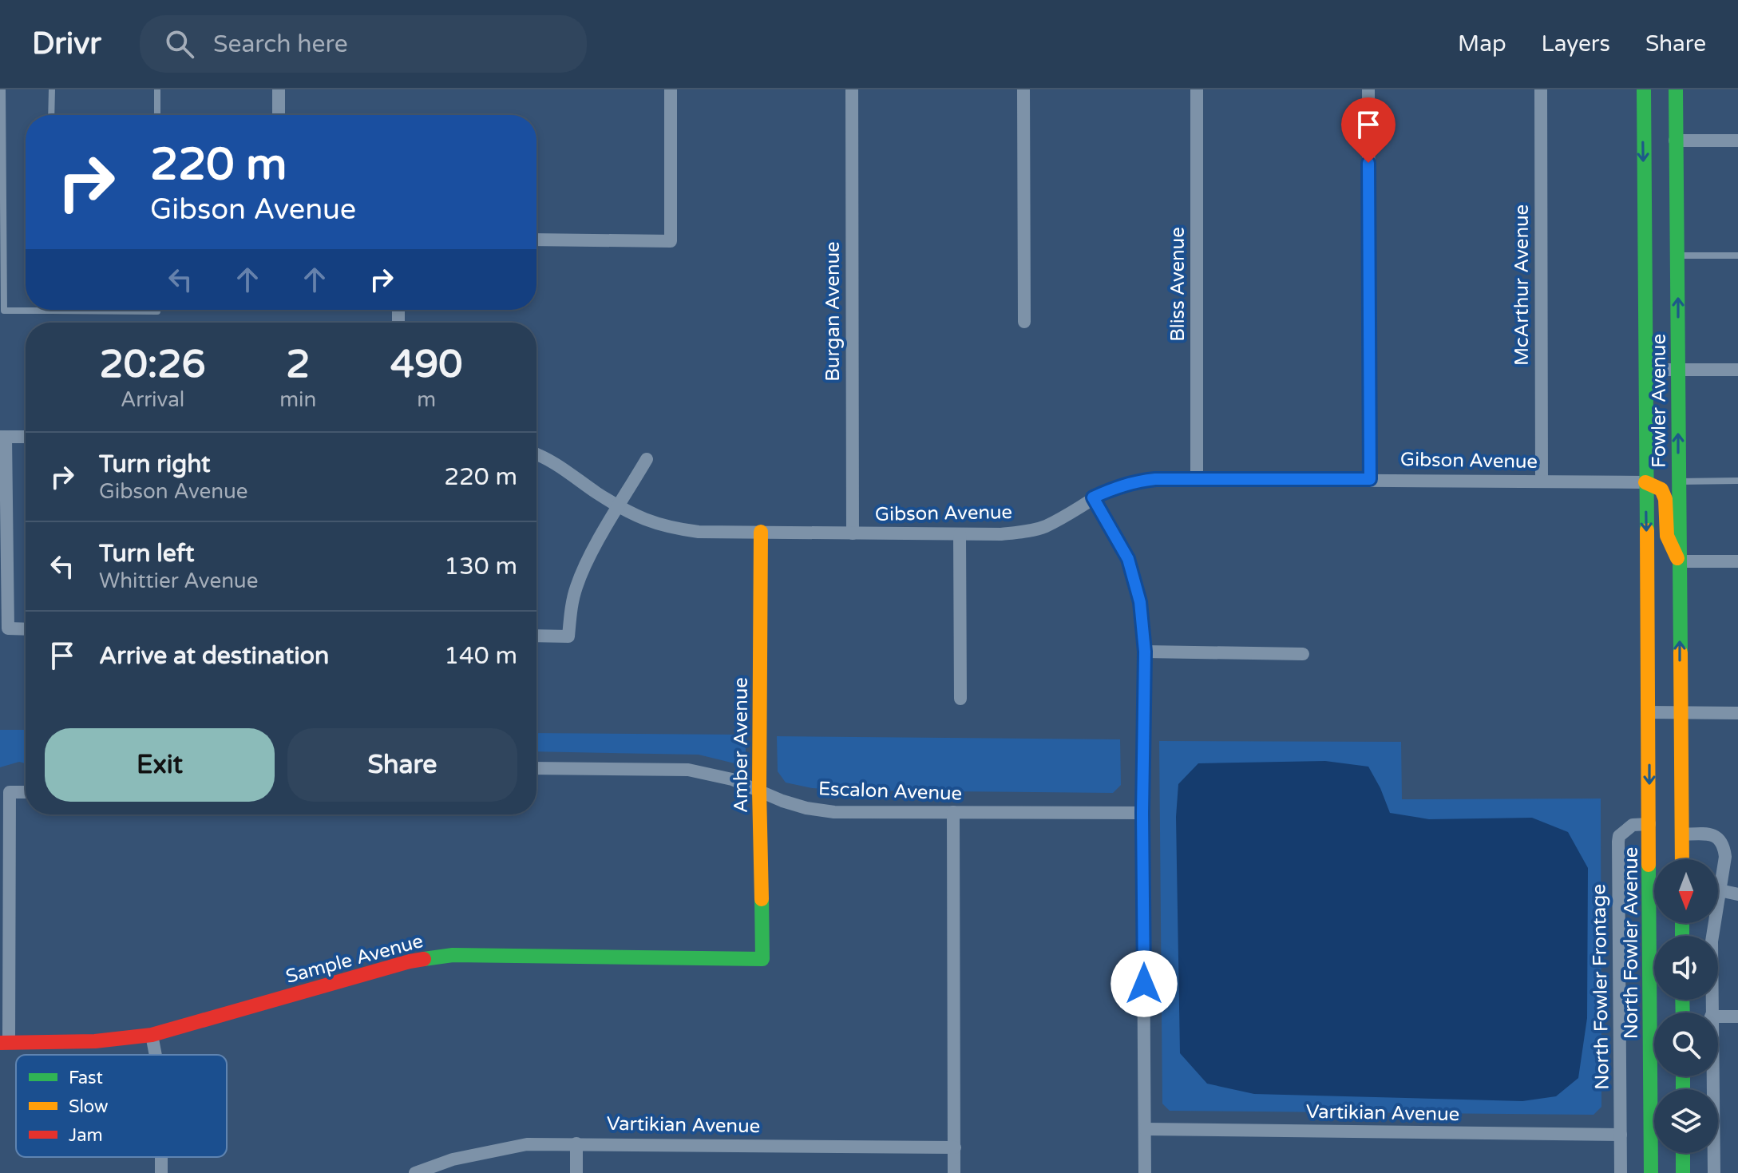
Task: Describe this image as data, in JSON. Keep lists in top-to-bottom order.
{
  "streets": {
    "main road": [
      "Fowler Avenue",
      "Amber Avenue",
      "North Fowler Avenue",
      "Sample Avenue"
    ],
    "street": [
      "Bliss Avenue",
      "McArthur Avenue",
      "Burgan Avenue",
      "Gibson Avenue",
      "Escalon Avenue",
      "North Fowler Frontage",
      "Vartikian Avenue"
    ]
  },
  "crossings": [
    ["Bliss Avenue", "Gibson Avenue"],
    ["McArthur Avenue", "Gibson Avenue"],
    ["Burgan Avenue", "Gibson Avenue"],
    ["Fowler Avenue", "Gibson Avenue"],
    ["Fowler Avenue", "North Fowler Avenue"],
    ["Gibson Avenue", "Amber Avenue"],
    ["Amber Avenue", "Escalon Avenue"],
    ["Amber Avenue", "Sample Avenue"],
    ["North Fowler Avenue", "North Fowler Frontage"],
    ["North Fowler Frontage", "Vartikian Avenue"]
  ],
  "legend": ["Fast", "Slow", "Jam"],
  "north": "bottom",
  "page": {
    "header": "Drivr",
    "search": "Search here",
    "nav": ["Map", "Layers", "Share"],
    "turn": ["220 m", "Gibson Avenue"],
    "eta": [
      "20:26",
      "Arrival",
      "2",
      "min",
      "490",
      "m"
    ],
    "list": [
      {
        "name": "Turn right",
        "note": "Gibson Avenue",
        "value": "220 m"
      },
      {
        "name": "Turn left",
        "note": "Whittier Avenue",
        "value": "130 m"
      },
      {
        "name": "Arrive at destination",
        "value": "140 m"
      }
    ],
    "buttons": ["Exit", "Share"]
  }
}
